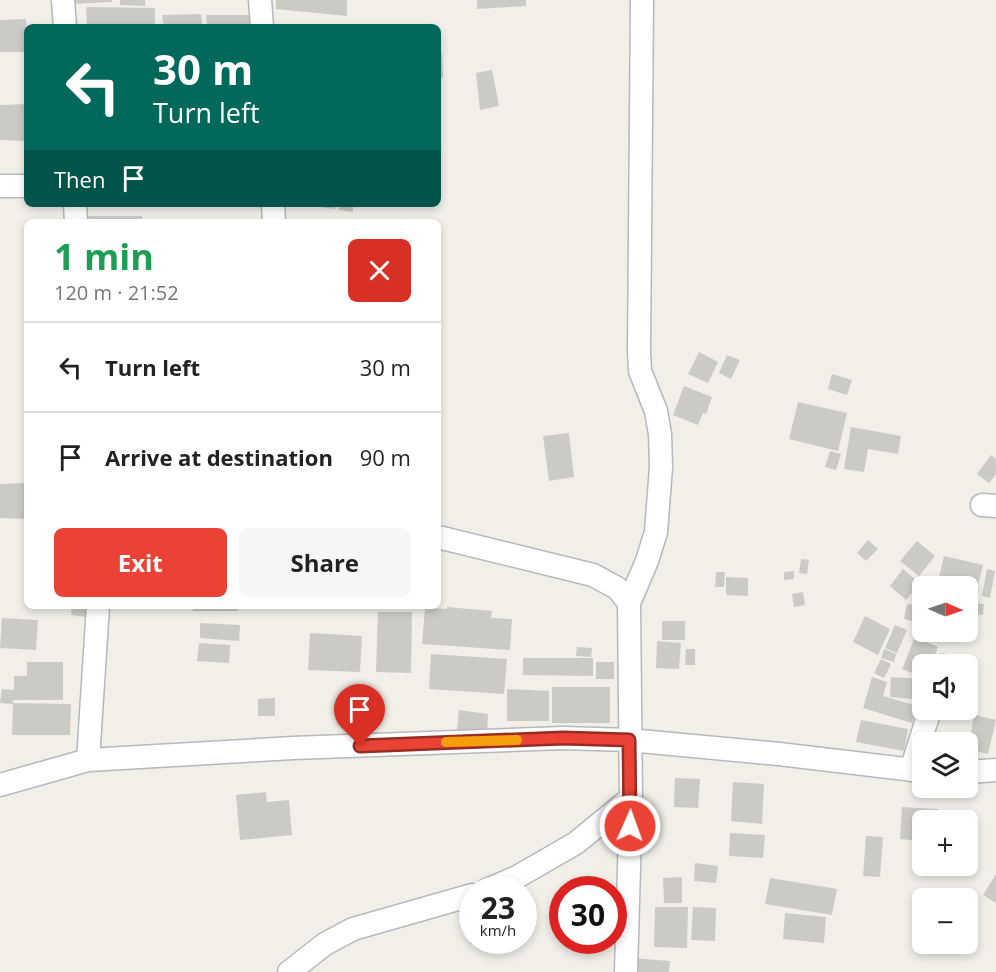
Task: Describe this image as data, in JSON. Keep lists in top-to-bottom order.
{
  "north": "right",
  "page": {
    "turn": ["30 m", "Turn left"],
    "then": "Then",
    "heading": ["1 min", "120 m · 21:52"],
    "list": [
      {
        "name": "Turn left",
        "value": "30 m"
      },
      {
        "name": "Arrive at destination",
        "value": "90 m"
      }
    ],
    "buttons": ["Exit", "Share"],
    "map_buttons": ["+", "−"],
    "speed": "23 km/h",
    "limit": "30"
  }
}
